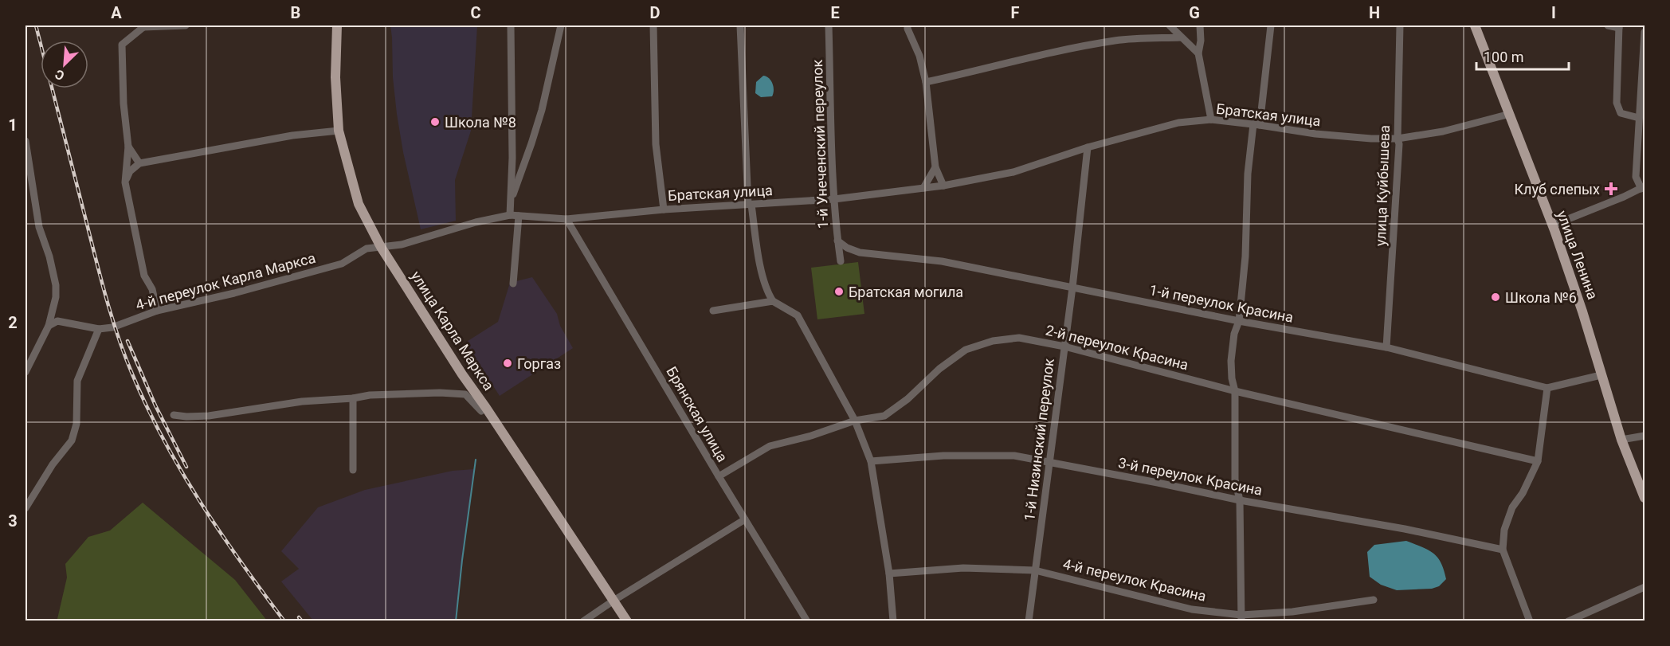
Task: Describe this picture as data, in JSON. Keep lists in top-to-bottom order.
{
  "streets": {
    "main road": ["улица Ленина", "улица Карла Маркса"],
    "street": [
      "Братская улица",
      "1-й Унеченский переулок",
      "улица Куйбышева",
      "4-й переулок Карла Маркса",
      "1-й переулок Красина",
      "2-й переулок Красина",
      "Брянская улица",
      "1-й Низинский переулок",
      "3-й переулок Красина",
      "4-й переулок Красина"
    ]
  },
  "crossings": [
    ["Братская улица", "1-й Унеченский переулок"],
    ["Братская улица", "улица Куйбышева"],
    ["Братская улица", "улица Ленина"],
    ["Братская улица", "4-й переулок Карла Маркса"],
    ["Братская улица", "улица Карла Маркса"],
    ["Братская улица", "Брянская улица"],
    ["Братская улица", "1-й Низинский переулок"],
    ["1-й Унеченский переулок", "1-й переулок Красина"],
    ["улица Куйбышева", "1-й переулок Красина"],
    ["улица Ленина", "1-й переулок Красина"],
    ["4-й переулок Карла Маркса", "улица Карла Маркса"],
    ["1-й переулок Красина", "1-й Низинский переулок"],
    ["2-й переулок Красина", "Брянская улица"],
    ["2-й переулок Красина", "1-й Низинский переулок"],
    ["1-й Низинский переулок", "3-й переулок Красина"],
    ["1-й Низинский переулок", "4-й переулок Красина"]
  ],
  "places": {
    "other": [
      "Школа №8",
      "Братская могила",
      "Школа №6",
      "Горгаз"
    ],
    "health": ["Клуб слепых"]
  },
  "scale_bar": "100 m",
  "north": "bottom left",
  "grid": {
    "columns": [
      "A",
      "B",
      "C",
      "D",
      "E",
      "F",
      "G",
      "H",
      "I"
    ],
    "rows": ["1", "2", "3"]
  }
}
